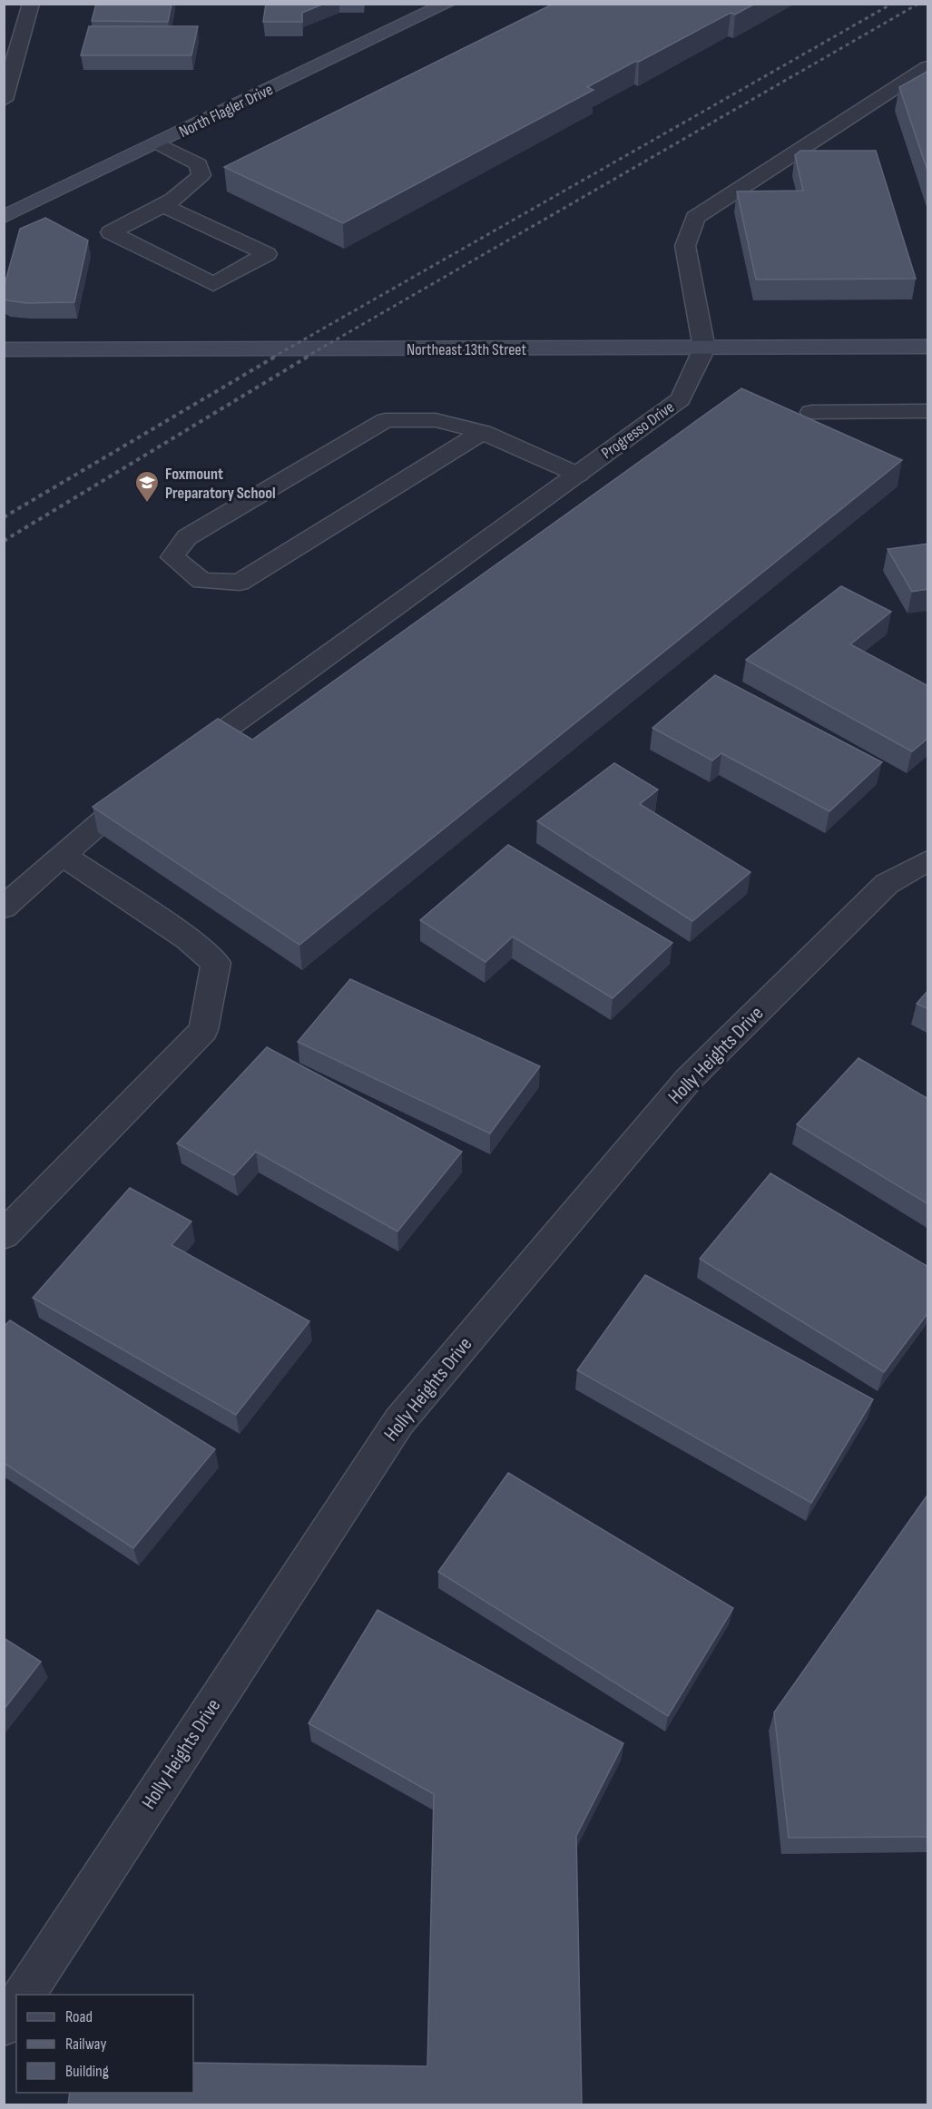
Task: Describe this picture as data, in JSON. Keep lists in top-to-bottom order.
{
  "streets": {
    "street": [
      "North Flagler Drive",
      "Northeast 13th Street",
      "Progresso Drive",
      "Holly Heights Drive"
    ]
  },
  "crossings": [
    ["Northeast 13th Street", "Progresso Drive"]
  ],
  "places": {
    "school or university": ["Foxmount Preparatory School"]
  },
  "legend": ["Road", "Railway", "Building"]
}
